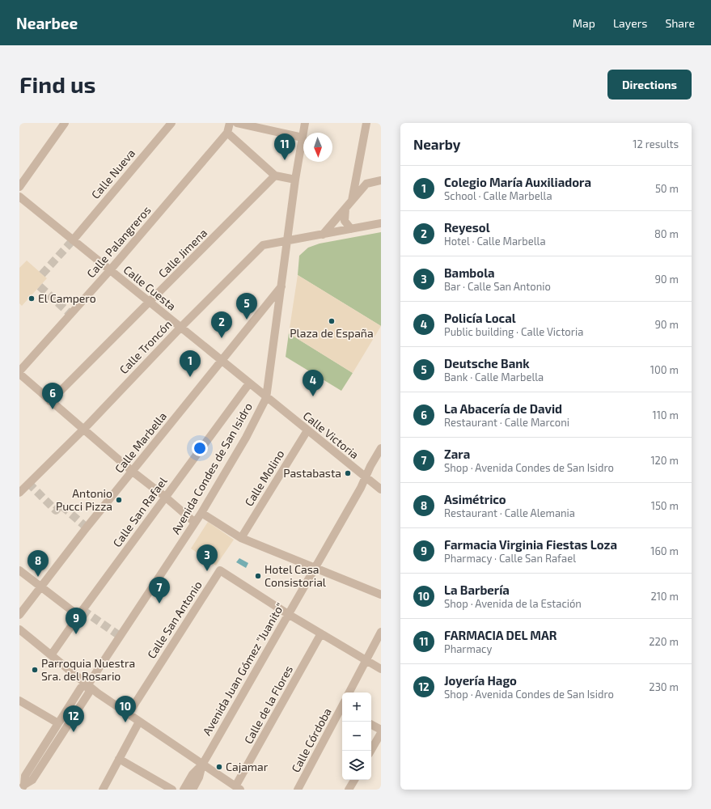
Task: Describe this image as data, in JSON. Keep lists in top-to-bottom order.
{
  "streets": {
    "street": [
      "Calle Nueva",
      "Calle Palangreros",
      "Calle Jimena",
      "Calle Cuesta",
      "Calle Troncón",
      "Calle Victoria",
      "Calle Marbella",
      "Avenida Condes de San Isidro",
      "Calle Molino",
      "Calle San Rafael",
      "Calle San Antonio",
      "Avenida Juan Gómez \"Juanito\"",
      "Calle de la Flores",
      "Calle Córdoba"
    ]
  },
  "crossings": [
    ["Calle Nueva", "Calle Cuesta"],
    ["Calle Palangreros", "Calle Cuesta"],
    ["Calle Jimena", "Calle Cuesta"],
    ["Calle Cuesta", "Calle Troncón"],
    ["Calle Cuesta", "Calle Victoria"],
    ["Calle Cuesta", "Calle Marbella"],
    ["Calle Cuesta", "Avenida Condes de San Isidro"],
    ["Calle Cuesta", "Calle San Rafael"],
    ["Calle Troncón", "Avenida Condes de San Isidro"],
    ["Calle Victoria", "Avenida Condes de San Isidro"],
    ["Calle Victoria", "Calle Molino"],
    ["Calle Victoria", "Avenida Juan Gómez \"Juanito\""],
    ["Calle Marbella", "Avenida Condes de San Isidro"],
    ["Calle San Antonio", "Avenida Juan Gómez \"Juanito\""]
  ],
  "places": [
    "El Campero",
    "Plaza de España",
    "Pastabasta",
    "Antonio Pucci Pizza",
    "Hotel Casa Consistorial",
    "Parroquia Nuestra Sra. del Rosario",
    "Cajamar"
  ],
  "north": "bottom",
  "page": {
    "header": "Nearbee",
    "nav": ["Map", "Layers", "Share"],
    "buttons": "Directions",
    "title": "Find us",
    "heading": ["Nearby", "12 results"],
    "pins": [
      "11",
      "5",
      "2",
      "1",
      "4",
      "6",
      "3",
      "8",
      "7",
      "9",
      "10",
      "12"
    ],
    "list": [
      {
        "mark": "1",
        "name": "Colegio María Auxiliadora",
        "note": "School · Calle Marbella",
        "value": "50 m"
      },
      {
        "mark": "2",
        "name": "Reyesol",
        "note": "Hotel · Calle Marbella",
        "value": "80 m"
      },
      {
        "mark": "3",
        "name": "Bambola",
        "note": "Bar · Calle San Antonio",
        "value": "90 m"
      },
      {
        "mark": "4",
        "name": "Policía Local",
        "note": "Public building · Calle Victoria",
        "value": "90 m"
      },
      {
        "mark": "5",
        "name": "Deutsche Bank",
        "note": "Bank · Calle Marbella",
        "value": "100 m"
      },
      {
        "mark": "6",
        "name": "La Abacería de David",
        "note": "Restaurant · Calle Marconi",
        "value": "110 m"
      },
      {
        "mark": "7",
        "name": "Zara",
        "note": "Shop · Avenida Condes de San Isidro",
        "value": "120 m"
      },
      {
        "mark": "8",
        "name": "Asimétrico",
        "note": "Restaurant · Calle Alemania",
        "value": "150 m"
      },
      {
        "mark": "9",
        "name": "Farmacia Virginia Fiestas Loza",
        "note": "Pharmacy · Calle San Rafael",
        "value": "160 m"
      },
      {
        "mark": "10",
        "name": "La Barbería",
        "note": "Shop · Avenida de la Estación",
        "value": "210 m"
      },
      {
        "mark": "11",
        "name": "FARMACIA DEL MAR",
        "note": "Pharmacy",
        "value": "220 m"
      },
      {
        "mark": "12",
        "name": "Joyería Hago",
        "note": "Shop · Avenida Condes de San Isidro",
        "value": "230 m"
      }
    ],
    "map_buttons": ["+", "−"]
  }
}
